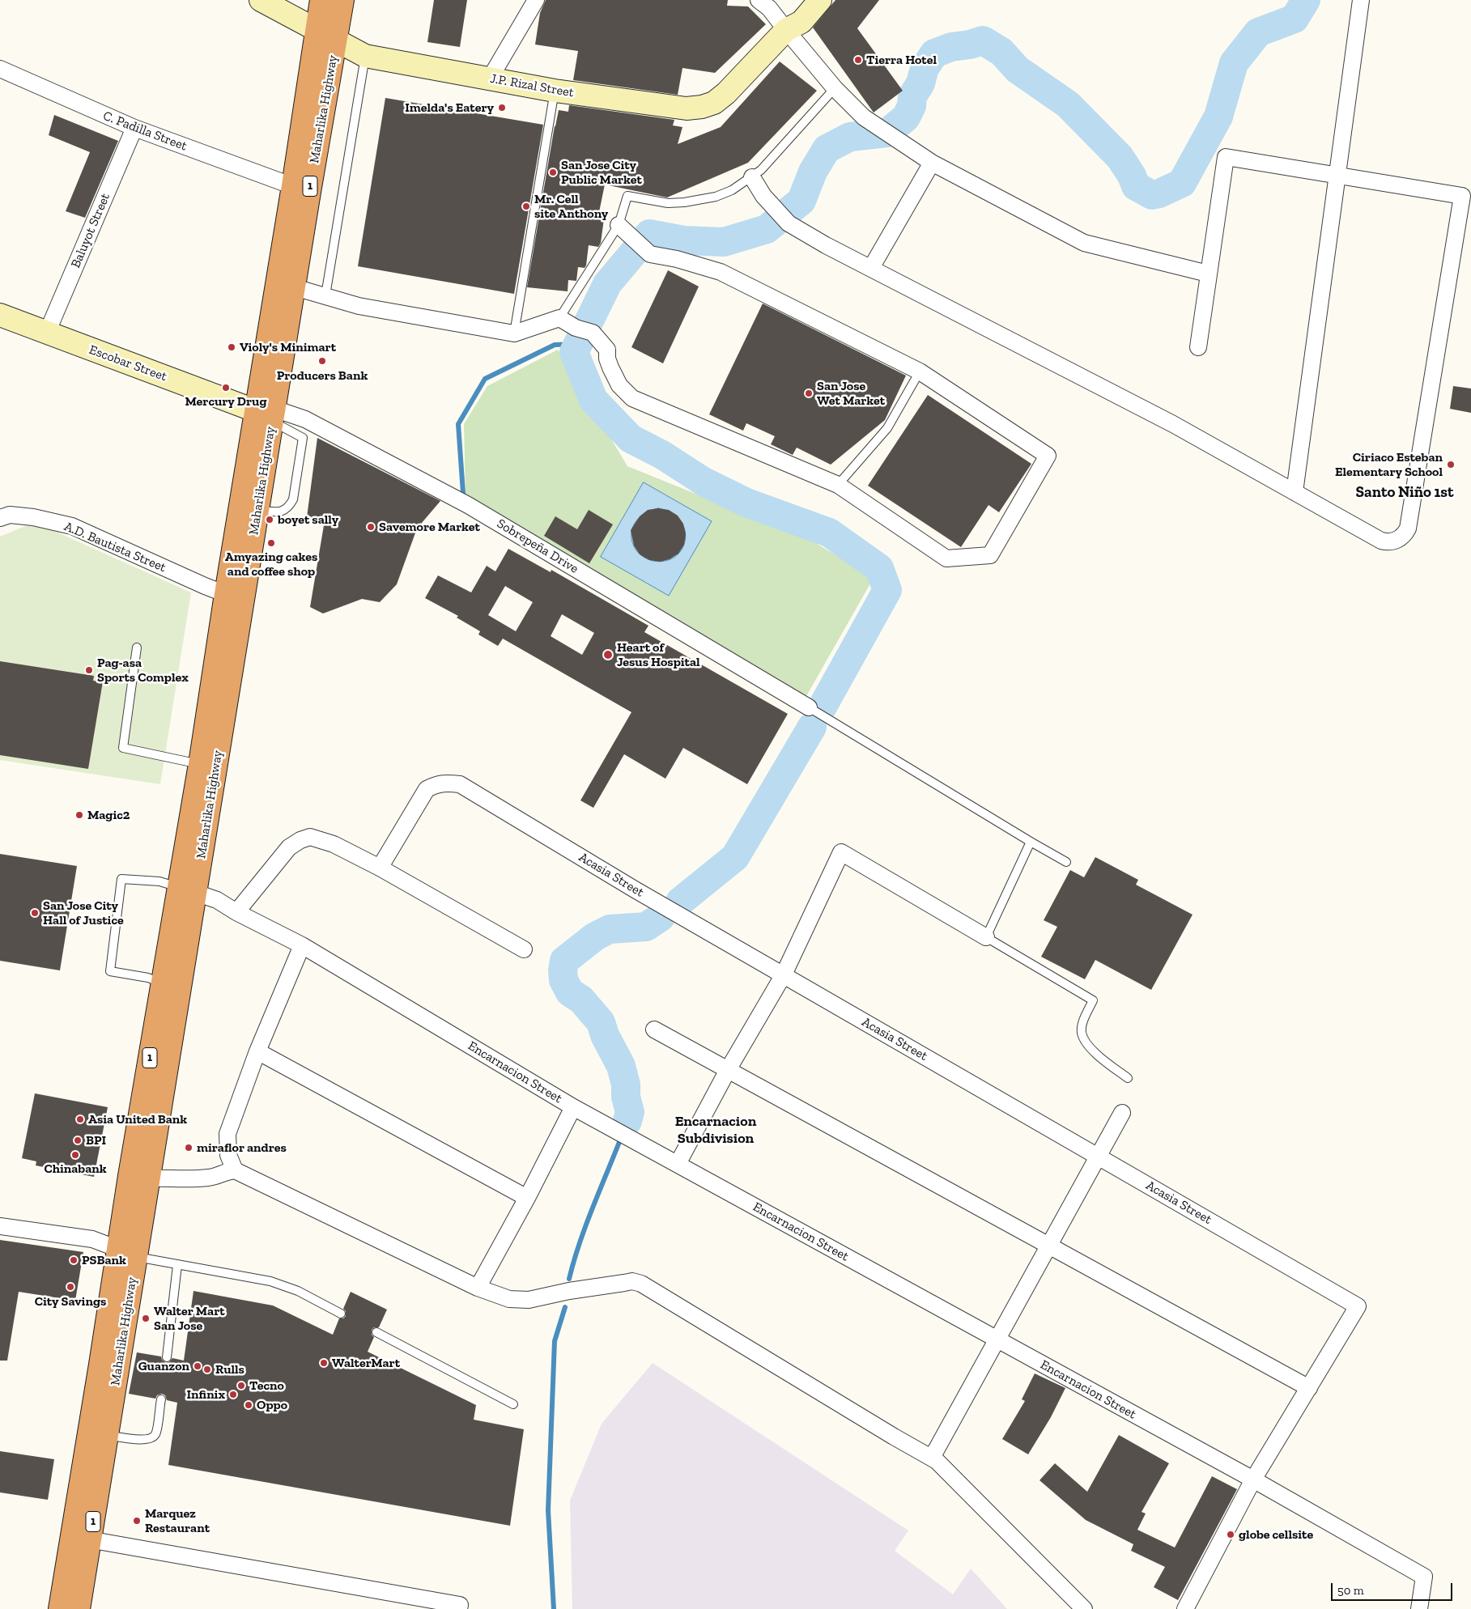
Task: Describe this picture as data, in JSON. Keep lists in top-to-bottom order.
{
  "streets": {
    "highway": ["Maharlika Highway", "1"],
    "street": [
      "J.P. Rizal Street",
      "C. Padilla Street",
      "Baluyot Street",
      "Escobar Street",
      "Sobrepeña Drive",
      "A.D. Bautista Street",
      "Acasia Street",
      "Encarnacion Street"
    ]
  },
  "crossings": [
    ["J.P. Rizal Street", "Maharlika Highway"],
    ["Maharlika Highway", "C. Padilla Street"],
    ["Maharlika Highway", "Escobar Street"],
    ["Maharlika Highway", "Sobrepeña Drive"],
    ["Maharlika Highway", "A.D. Bautista Street"],
    ["Maharlika Highway", "Encarnacion Street"],
    ["C. Padilla Street", "Baluyot Street"],
    ["Baluyot Street", "Escobar Street"],
    ["Escobar Street", "Sobrepeña Drive"]
  ],
  "districts": ["Santo Niño 1st", "Encarnacion Subdivision"],
  "places": [
    "Tierra Hotel",
    "Imelda's Eatery",
    "San Jose City Public Market",
    "Mr. Cell site Anthony",
    "Violy's Minimart",
    "Producers Bank",
    "Mercury Drug",
    "San Jose Wet Market",
    "Ciriaco Esteban Elementary School",
    "boyet sally",
    "Savemore Market",
    "Amyazing cakes and coffee shop",
    "Heart of Jesus Hospital",
    "Pag-asa Sports Complex",
    "Magic2",
    "San Jose City Hall of Justice",
    "Asia United Bank",
    "BPI",
    "miraflor andres",
    "Chinabank",
    "PSBank",
    "City Savings",
    "Walter Mart San Jose",
    "WalterMart",
    "Guanzon",
    "Rulls",
    "Tecno",
    "Infinix",
    "Oppo",
    "Marquez Restaurant",
    "globe cellsite"
  ],
  "scale_bar": "50 m"
}
